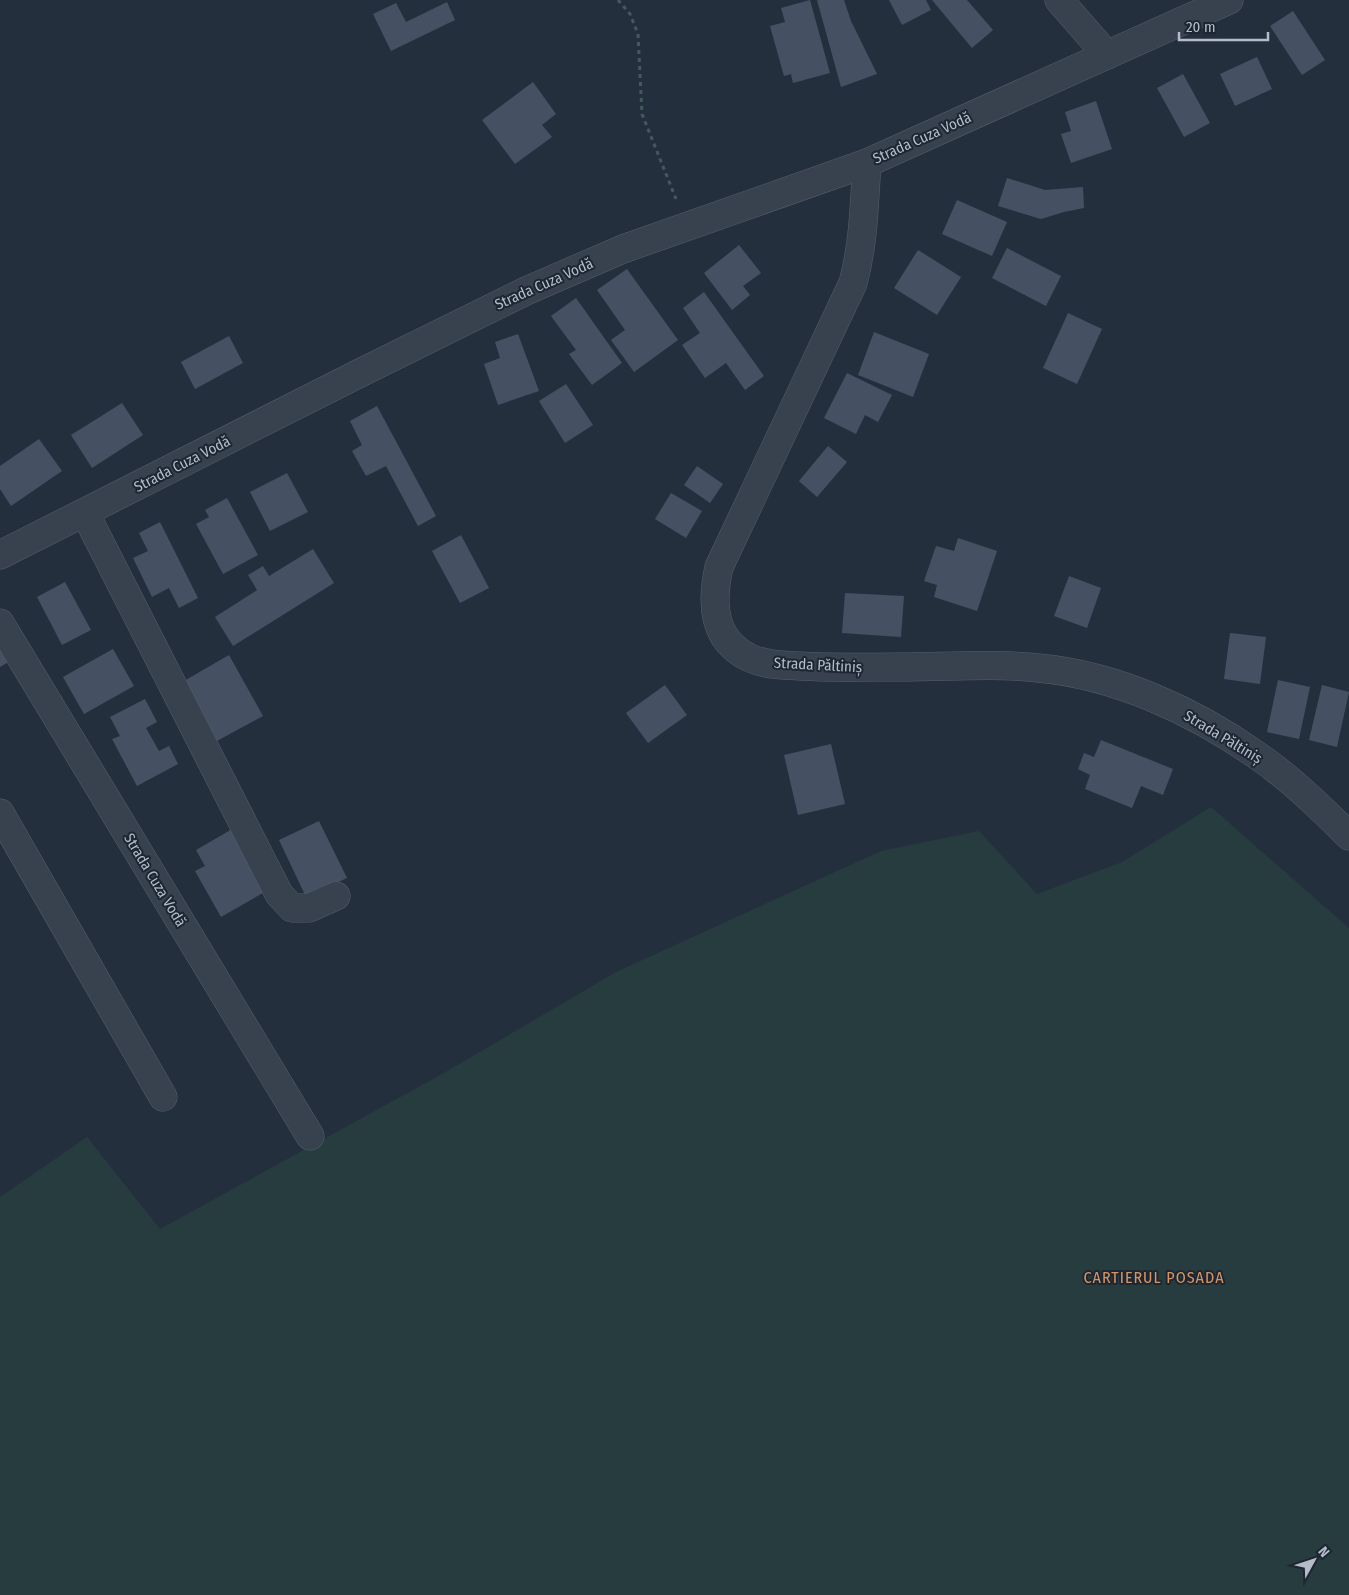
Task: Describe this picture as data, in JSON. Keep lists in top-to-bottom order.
{
  "streets": {
    "street": ["Strada Cuza Vodă", "Strada Păltiniș"]
  },
  "crossings": [
    ["Strada Cuza Vodă", "Strada Păltiniș"]
  ],
  "districts": ["CARTIERUL POSADA"],
  "scale_bar": "20 m",
  "north": "top right"
}
